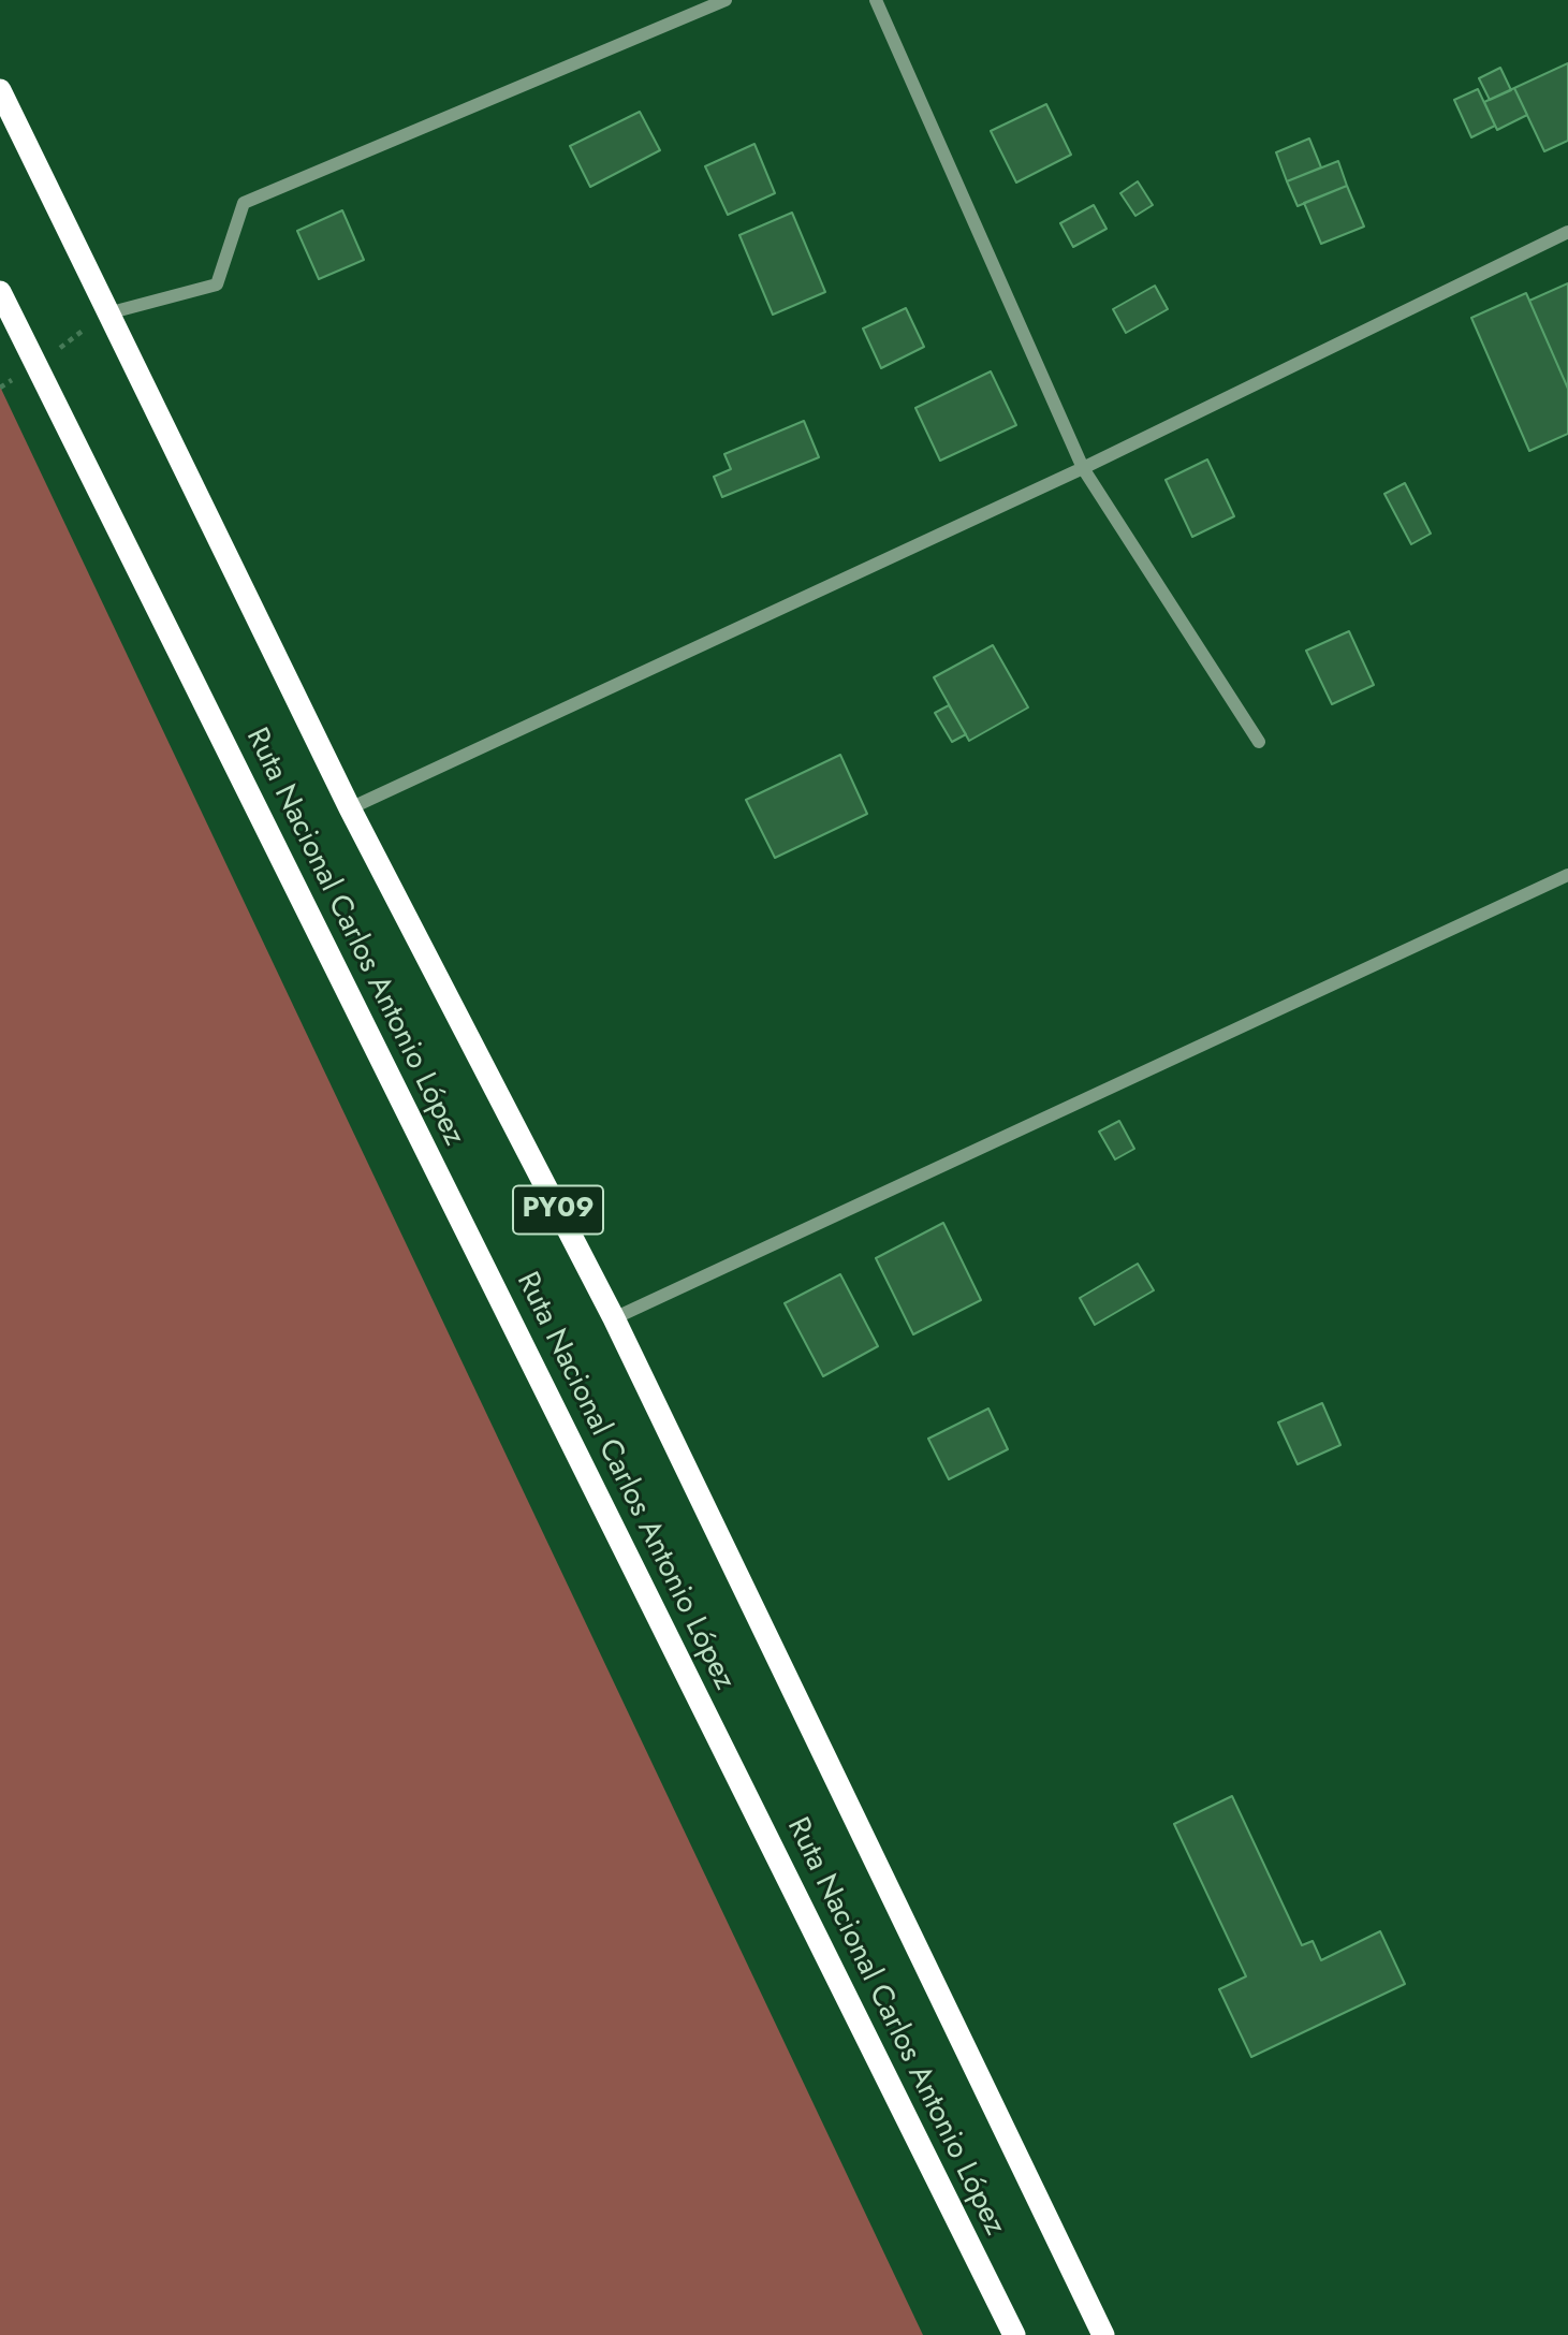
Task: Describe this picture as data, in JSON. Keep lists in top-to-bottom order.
{
  "streets": {
    "highway": ["Ruta Nacional Carlos Antonio López", "PY09"]
  }
}
